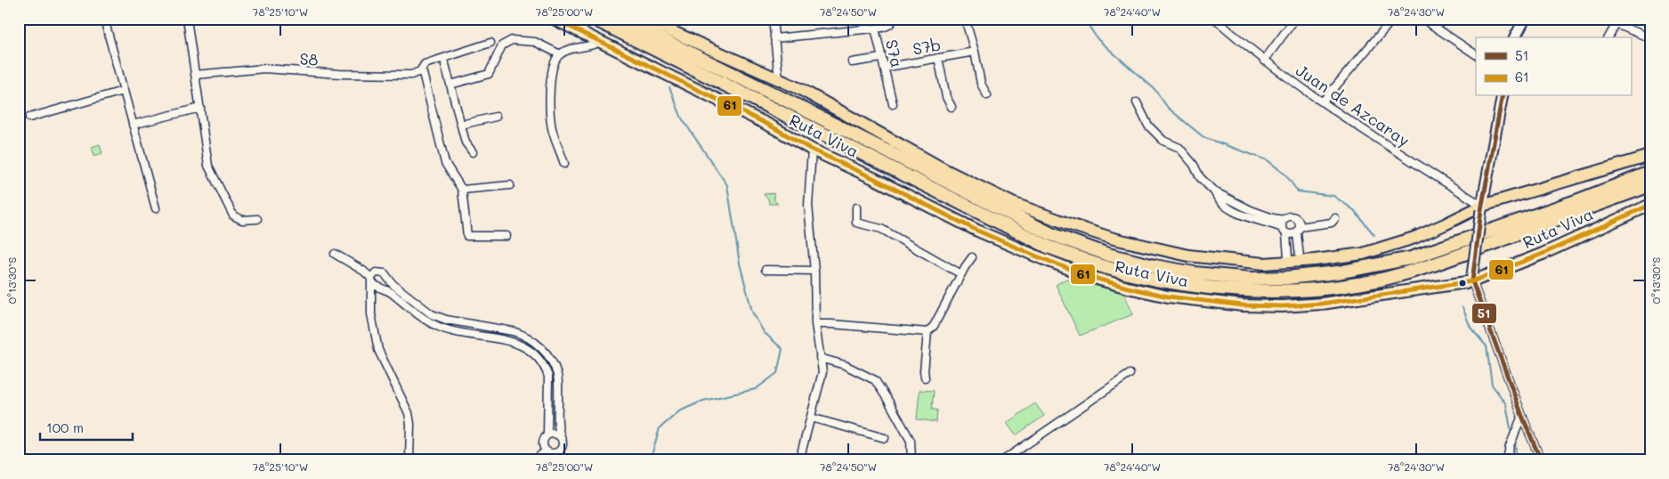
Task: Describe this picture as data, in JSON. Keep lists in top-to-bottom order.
{
  "streets": {
    "highway": ["Ruta Viva"],
    "street": [
      "S7b",
      "S7a",
      "S8",
      "Juan de Azcaray"
    ]
  },
  "crossings": [
    ["S7b", "S7a"],
    ["Juan de Azcaray", "Ruta Viva"]
  ],
  "lines": ["transit line 61", "transit line 51"],
  "legend": ["51", "61"],
  "scale_bar": "100 m",
  "coordinates": [
    "78°25'10\"W",
    "78°25'00\"W",
    "78°24'50\"W",
    "78°24'40\"W",
    "78°24'30\"W",
    "0°13'30\"S"
  ]
}
